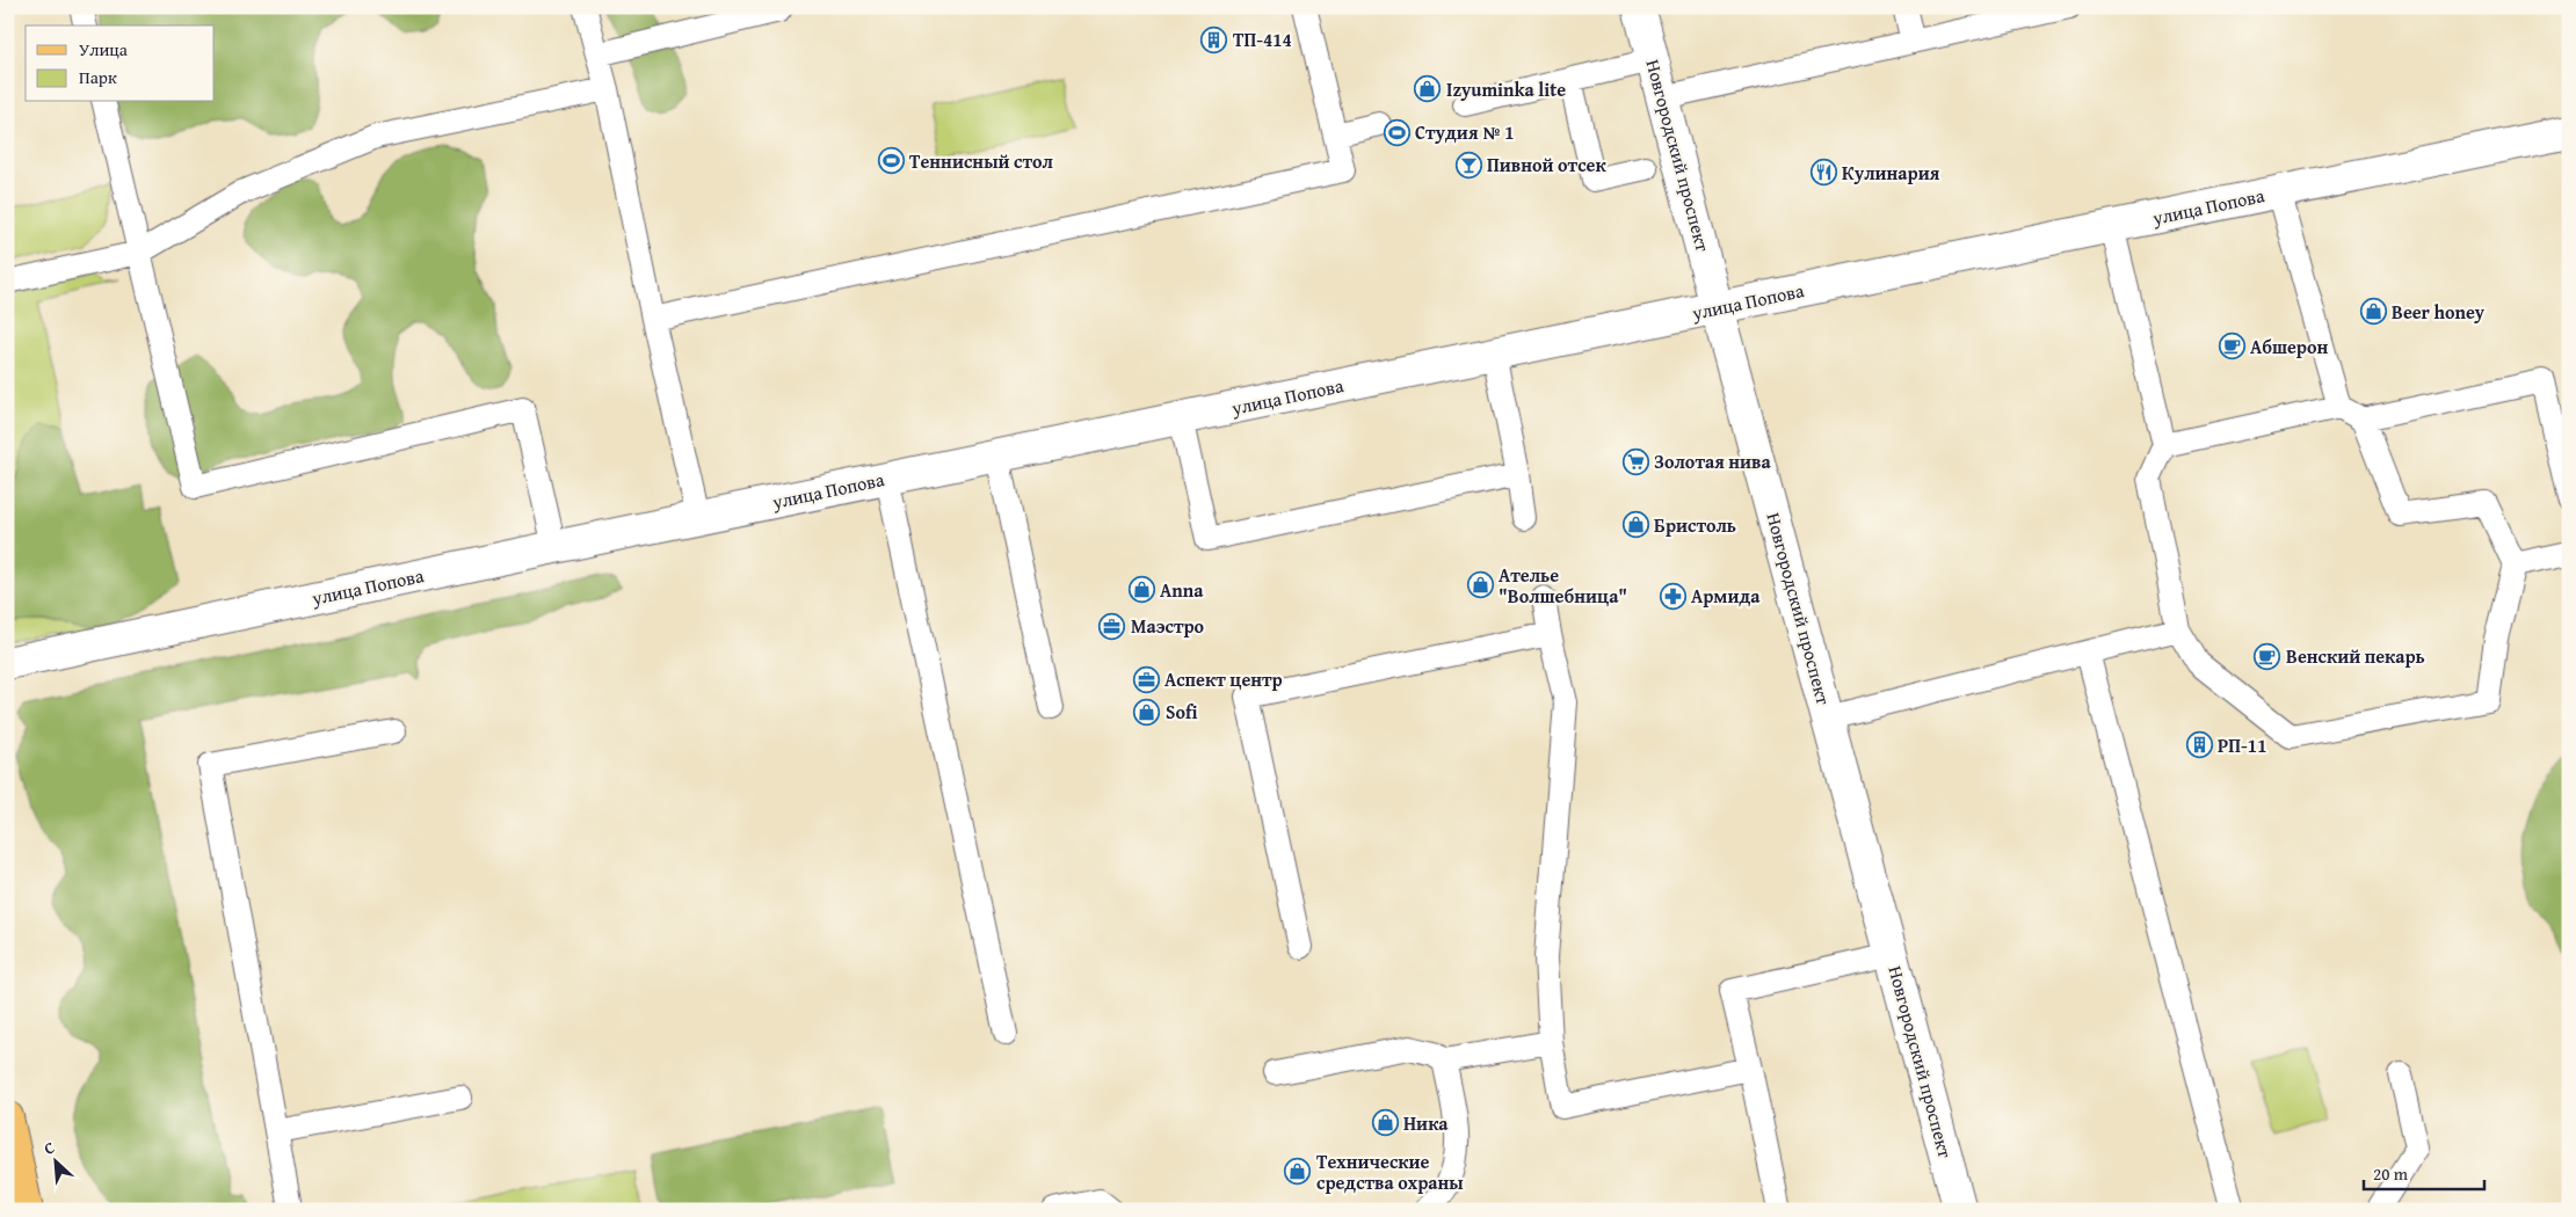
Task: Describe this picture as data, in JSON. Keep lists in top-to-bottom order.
{
  "streets": {
    "street": ["Новгородский проспект", "улица Попова"]
  },
  "crossings": [
    ["Новгородский проспект", "улица Попова"]
  ],
  "places": {
    "building": ["ТП-414", "РП-11"],
    "shop": [
      "Izyuminka lite",
      "Beer honey",
      "Бристоль",
      "Ателье \"Волшебница\"",
      "Anna",
      "Sofi",
      "Ника",
      "Технические средства охраны"
    ],
    "sports": ["Студия № 1", "Теннисный стол"],
    "bar": ["Пивной отсек"],
    "restaurant": ["Кулинария"],
    "cafe": ["Абшерон", "Венский пекарь"],
    "supermarket": ["Золотая нива"],
    "pharmacy": ["Армида"],
    "office": ["Маэстро", "Аспект центр"]
  },
  "legend": ["Улица", "Парк"],
  "scale_bar": "20 m",
  "north": "top left"
}
